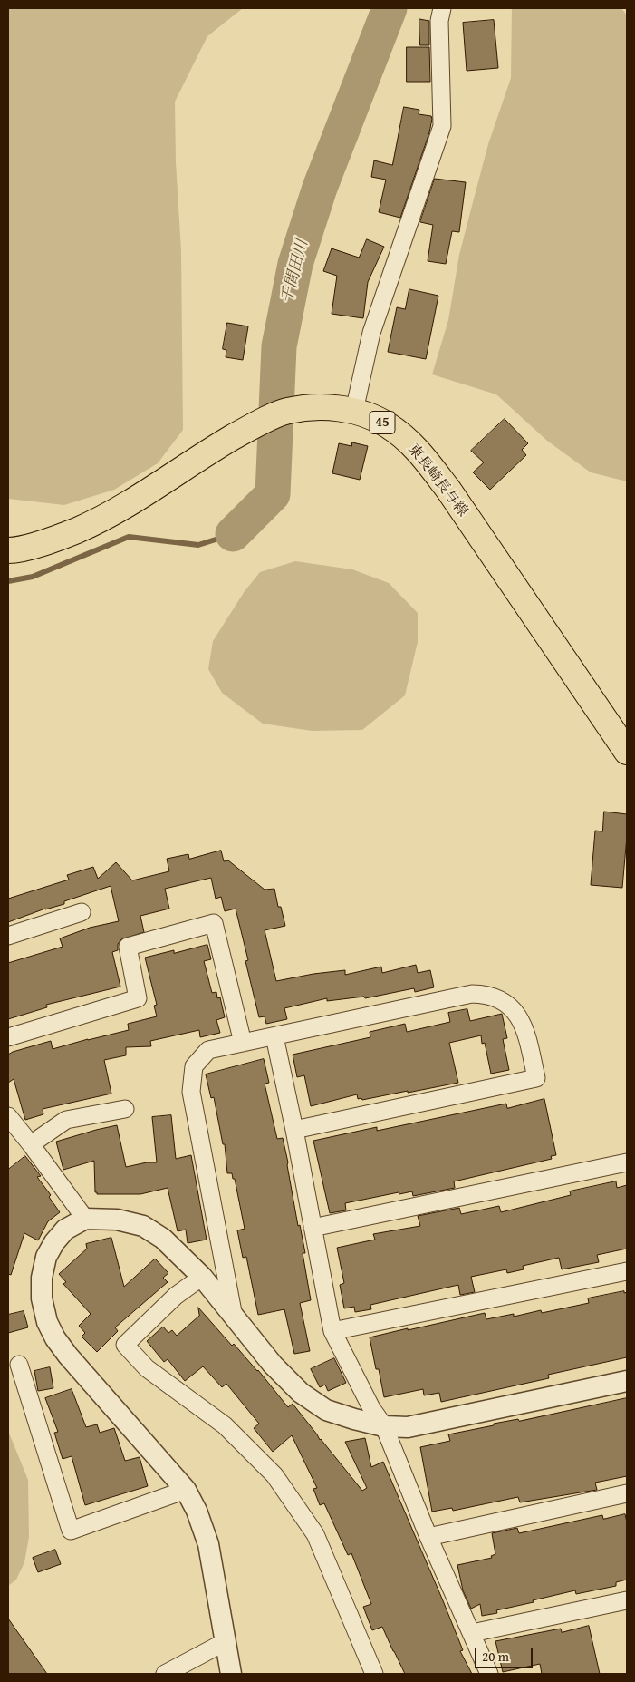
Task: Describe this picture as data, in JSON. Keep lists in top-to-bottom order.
{
  "streets": {
    "main road": ["45", "東長崎長与線"]
  },
  "water": ["千間田川"],
  "scale_bar": "20 m"
}
